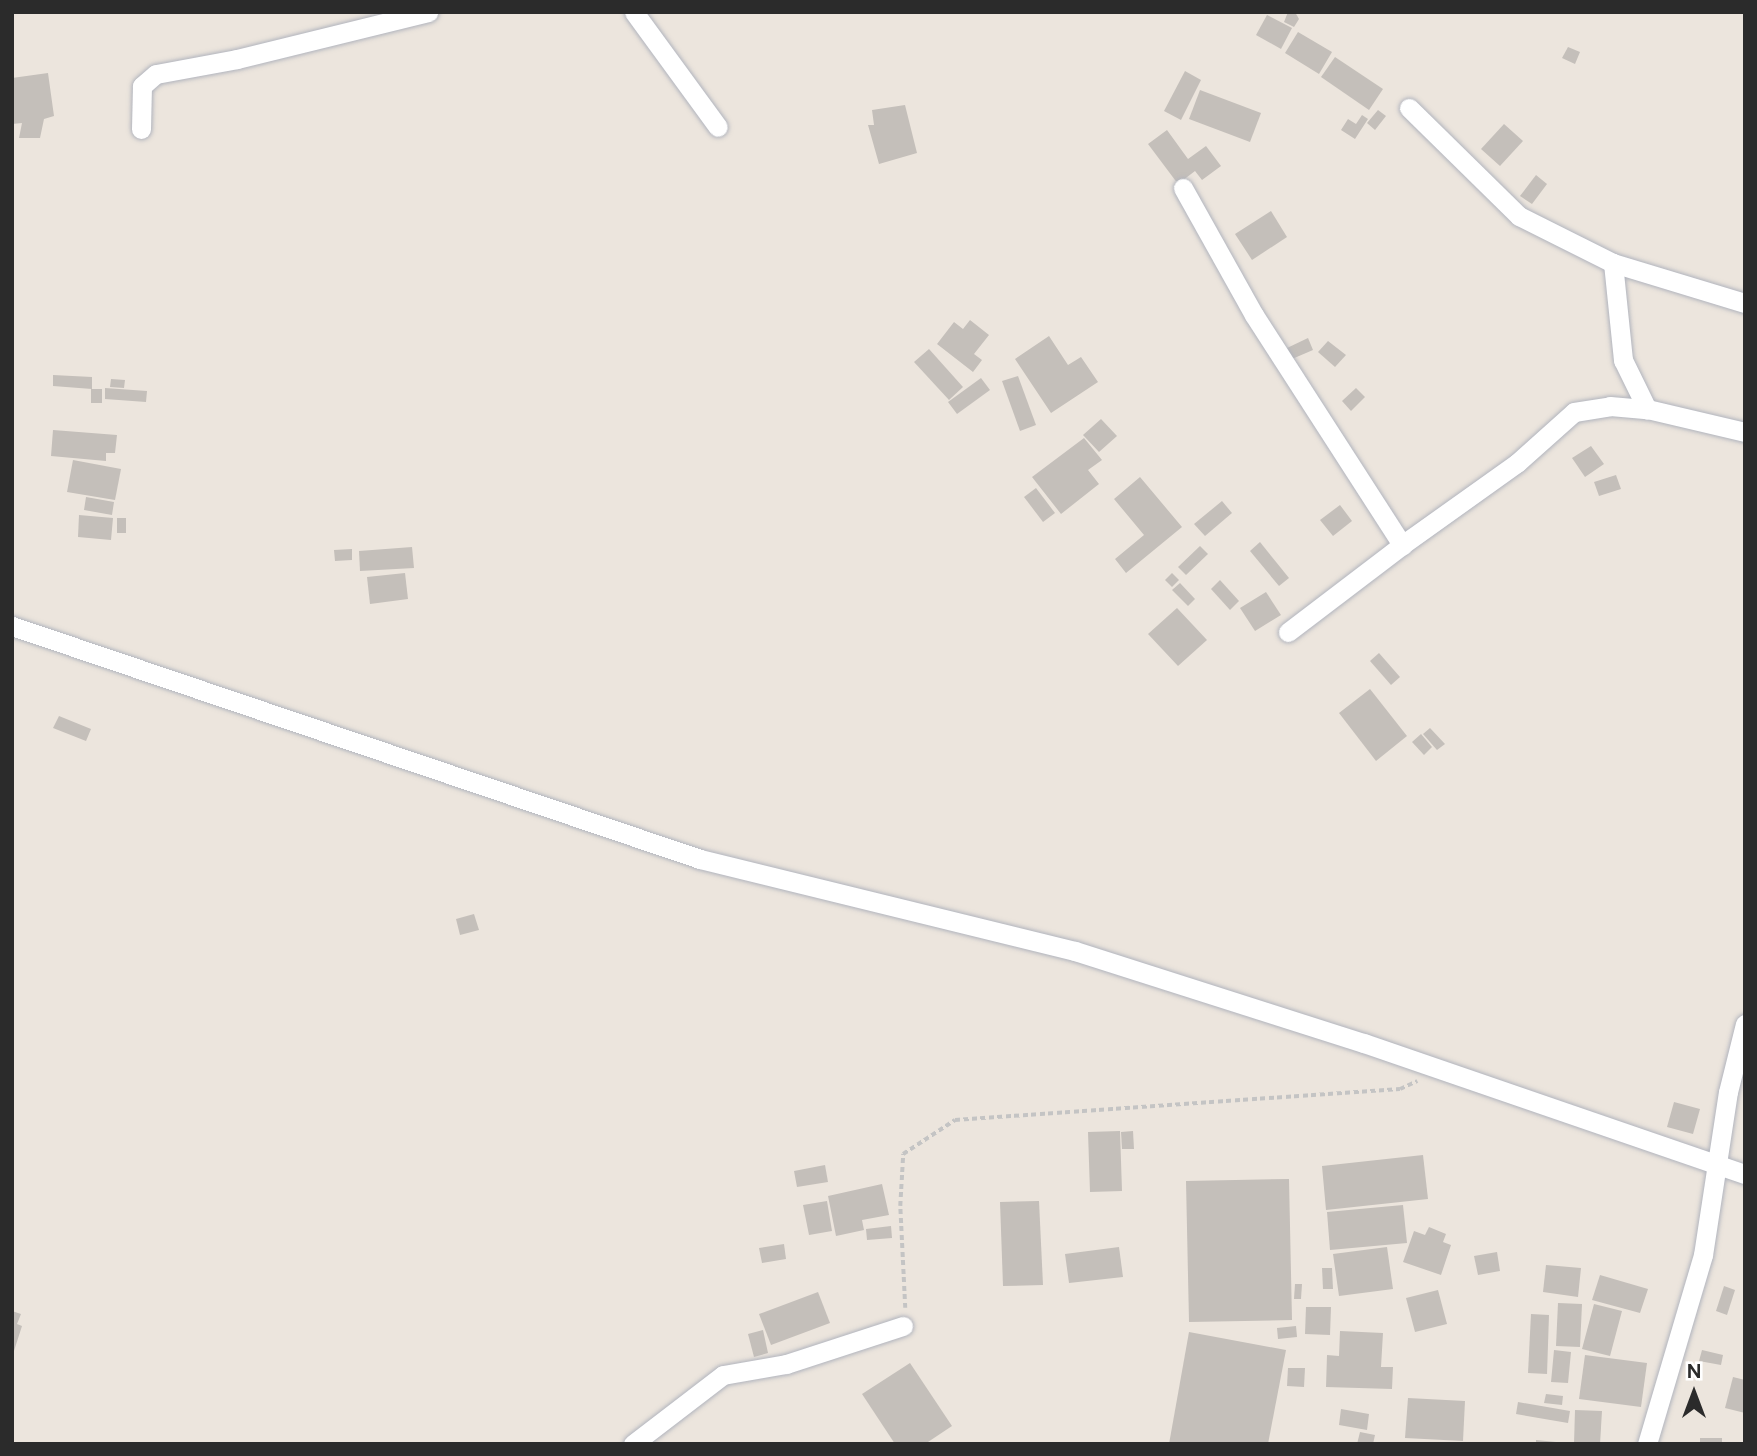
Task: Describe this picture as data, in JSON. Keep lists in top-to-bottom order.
{
  "north": "top"
}
